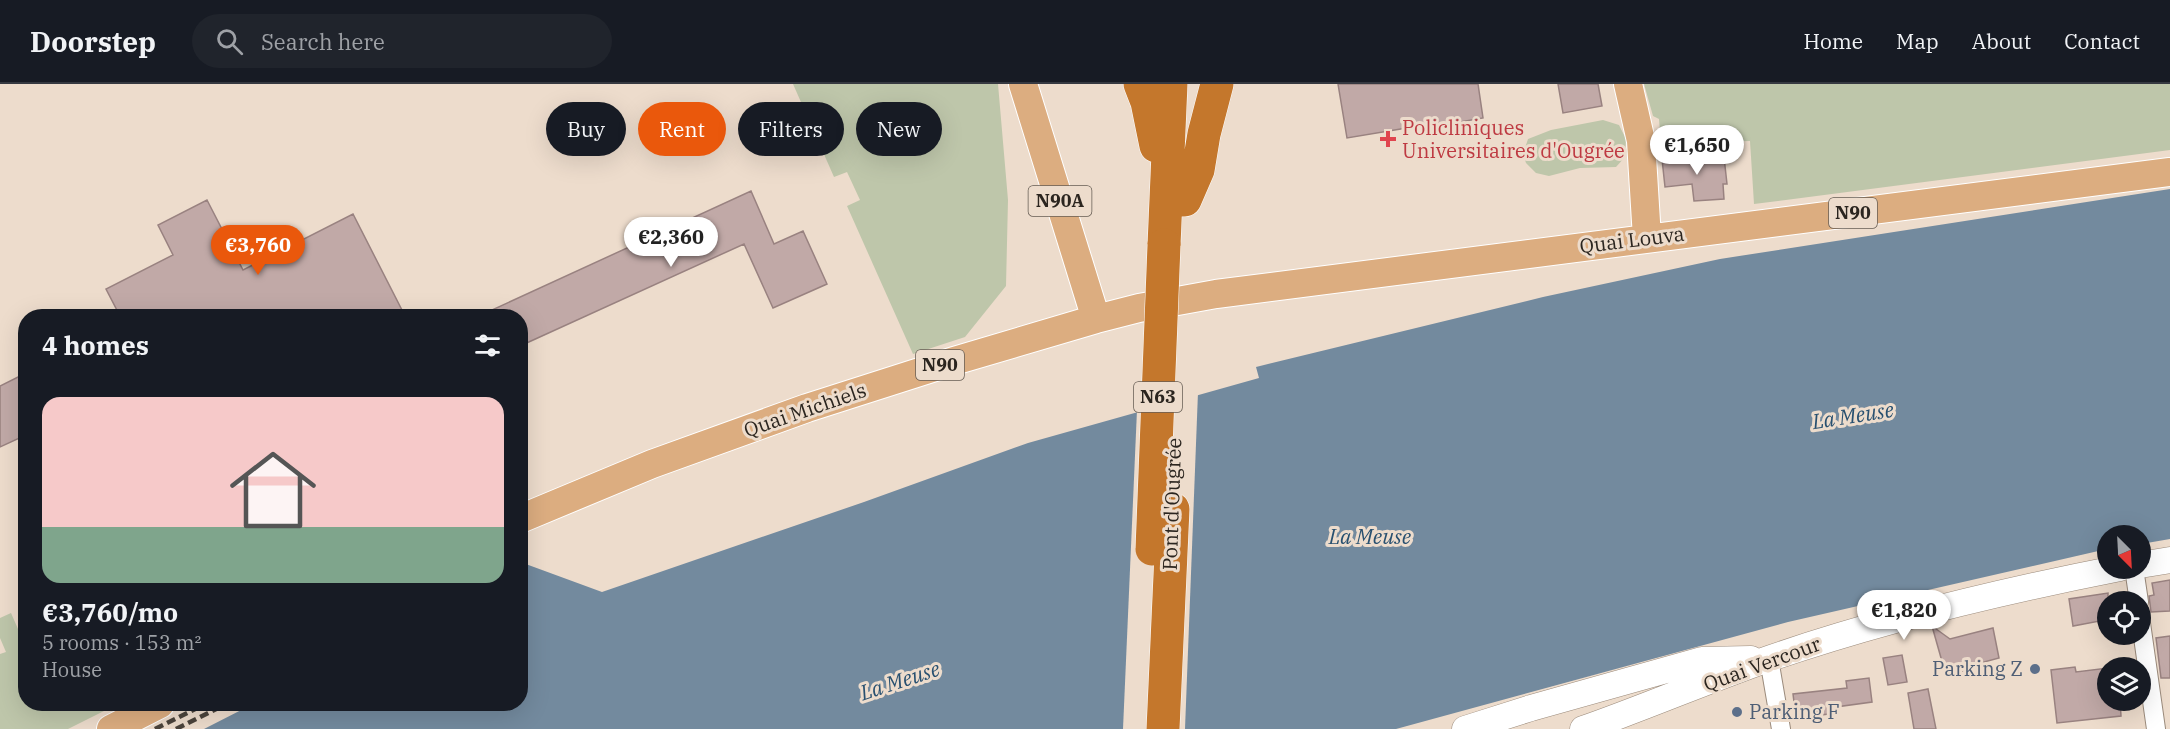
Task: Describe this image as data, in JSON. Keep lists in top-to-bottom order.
{
  "streets": {
    "highway": ["N63", "Pont d'Ougrée"],
    "main road": [
      "N90A",
      "N90",
      "Quai Louva",
      "Quai Michiels",
      "Quai Vercour"
    ]
  },
  "crossings": [
    ["N90A", "Quai Louva"],
    ["N90A", "Quai Michiels"],
    ["Quai Louva", "Quai Michiels"],
    ["N63", "Pont d'Ougrée"]
  ],
  "water": ["La Meuse"],
  "places": {
    "health": ["Policliniques Universitaires d'Ougrée"],
    "other": ["Parking Z", "Parking F"]
  },
  "north": "bottom right",
  "page": {
    "header": "Doorstep",
    "search": "Search here",
    "nav": [
      "Home",
      "Map",
      "About",
      "Contact"
    ],
    "chip": [
      "Buy",
      "Rent",
      "Filters",
      "New"
    ],
    "price": [
      "€1,650",
      "€2,360",
      "€3,760",
      "€1,820"
    ],
    "heading": "4 homes",
    "list": [
      {
        "name": "€3,760/mo",
        "note": "5 rooms · 153 m² · House"
      }
    ]
  }
}
